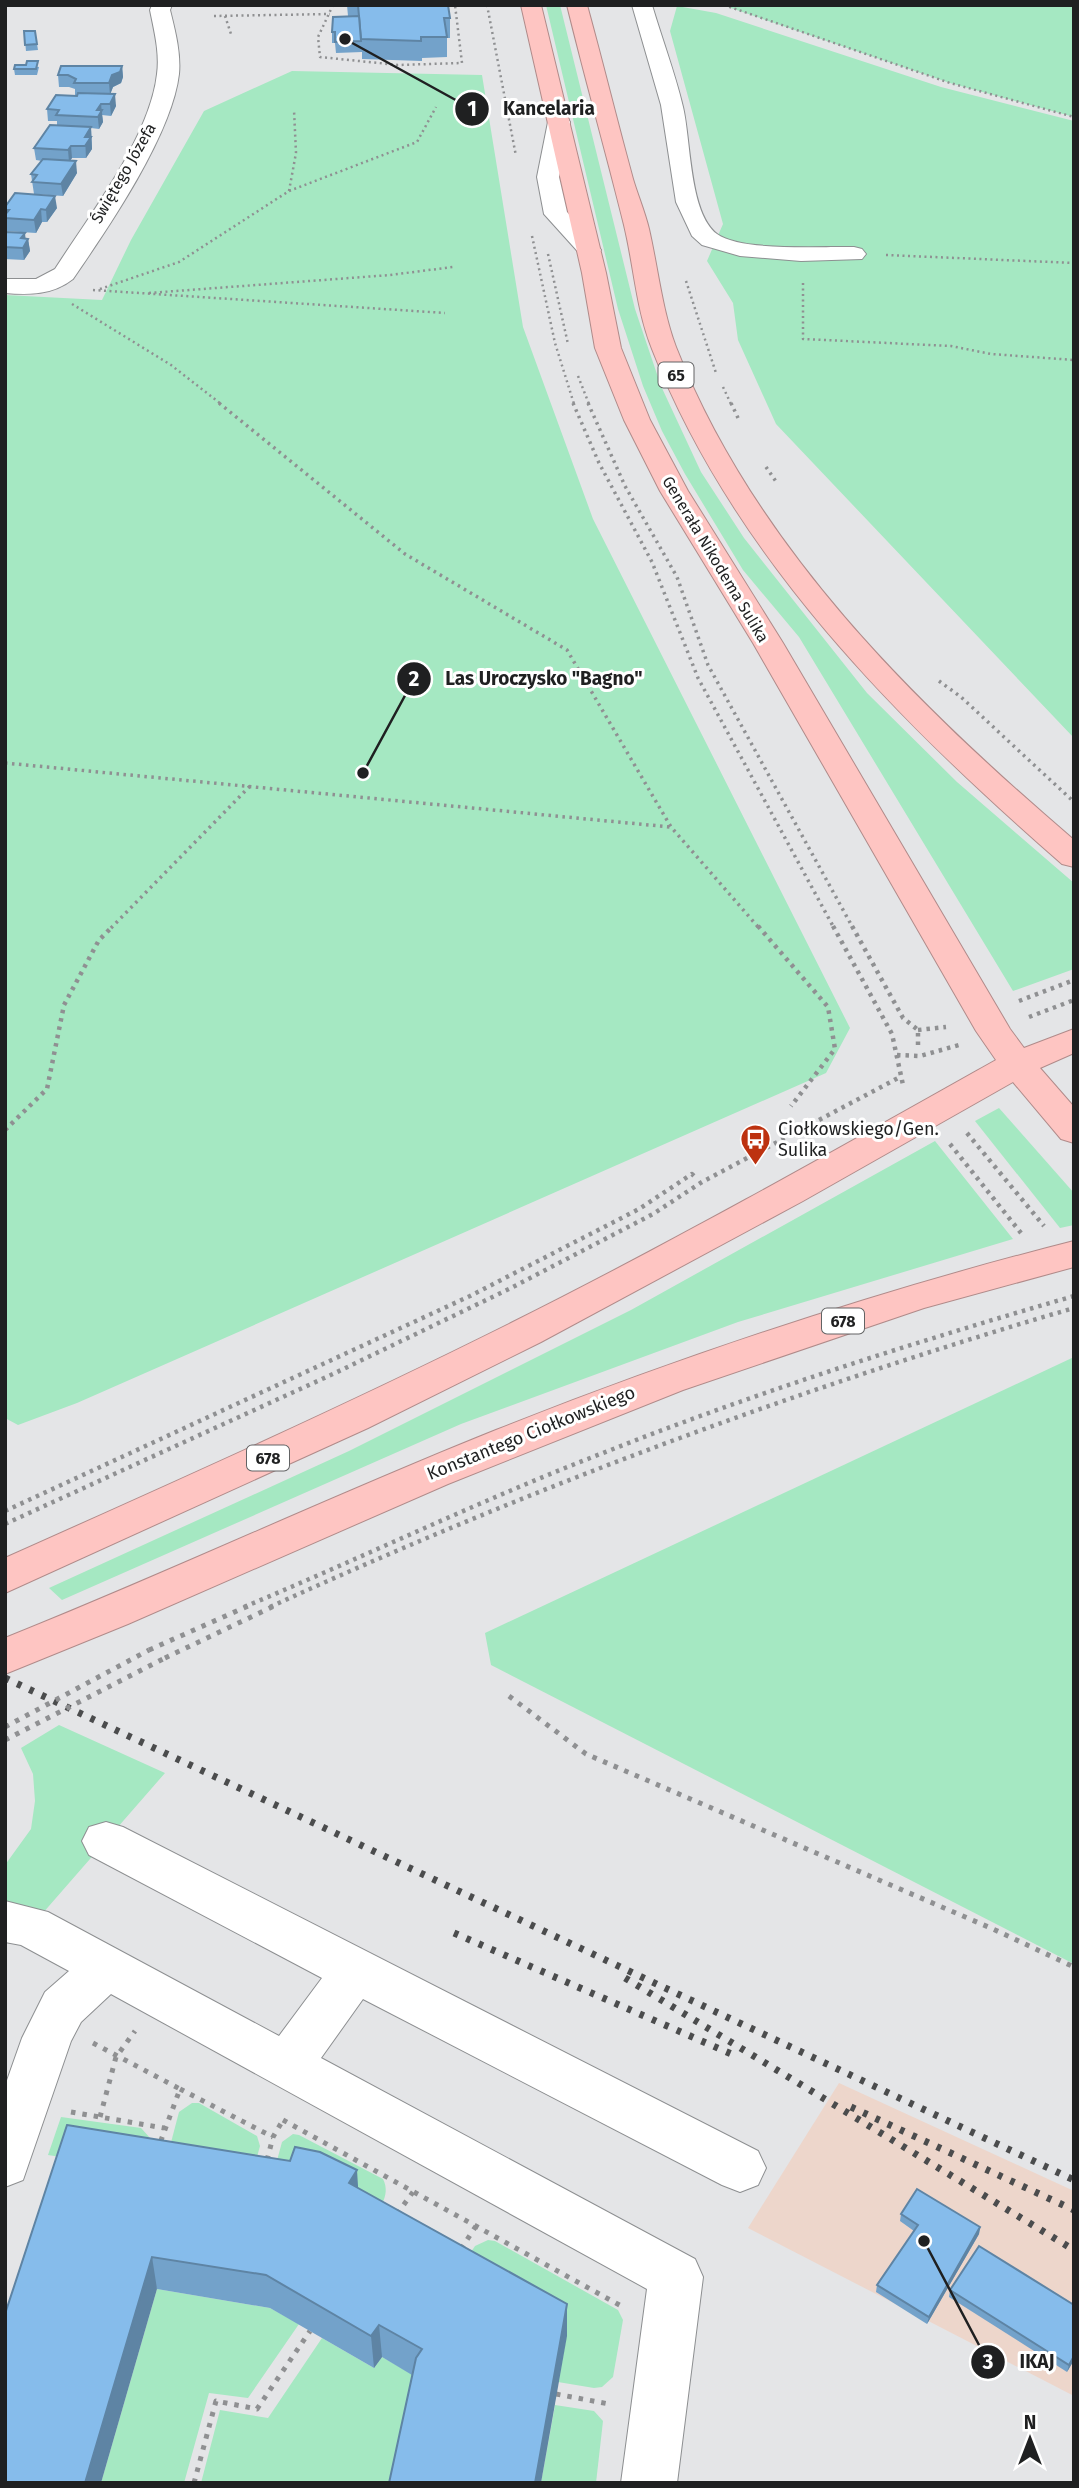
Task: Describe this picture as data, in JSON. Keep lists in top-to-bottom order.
{
  "streets": {
    "highway": [
      "65",
      "Generała Nikodema Sulika",
      "678",
      "Konstantego Ciołkowskiego"
    ],
    "street": ["Świętego Józefa"]
  },
  "crossings": [
    ["Generała Nikodema Sulika", "678"]
  ],
  "places": {
    "other": ["Kancelaria", "Las Uroczysko \"Bagno\"", "IKAJ"],
    "bus stop": ["Ciołkowskiego/Gen. Sulika"]
  },
  "north": "top"
}
